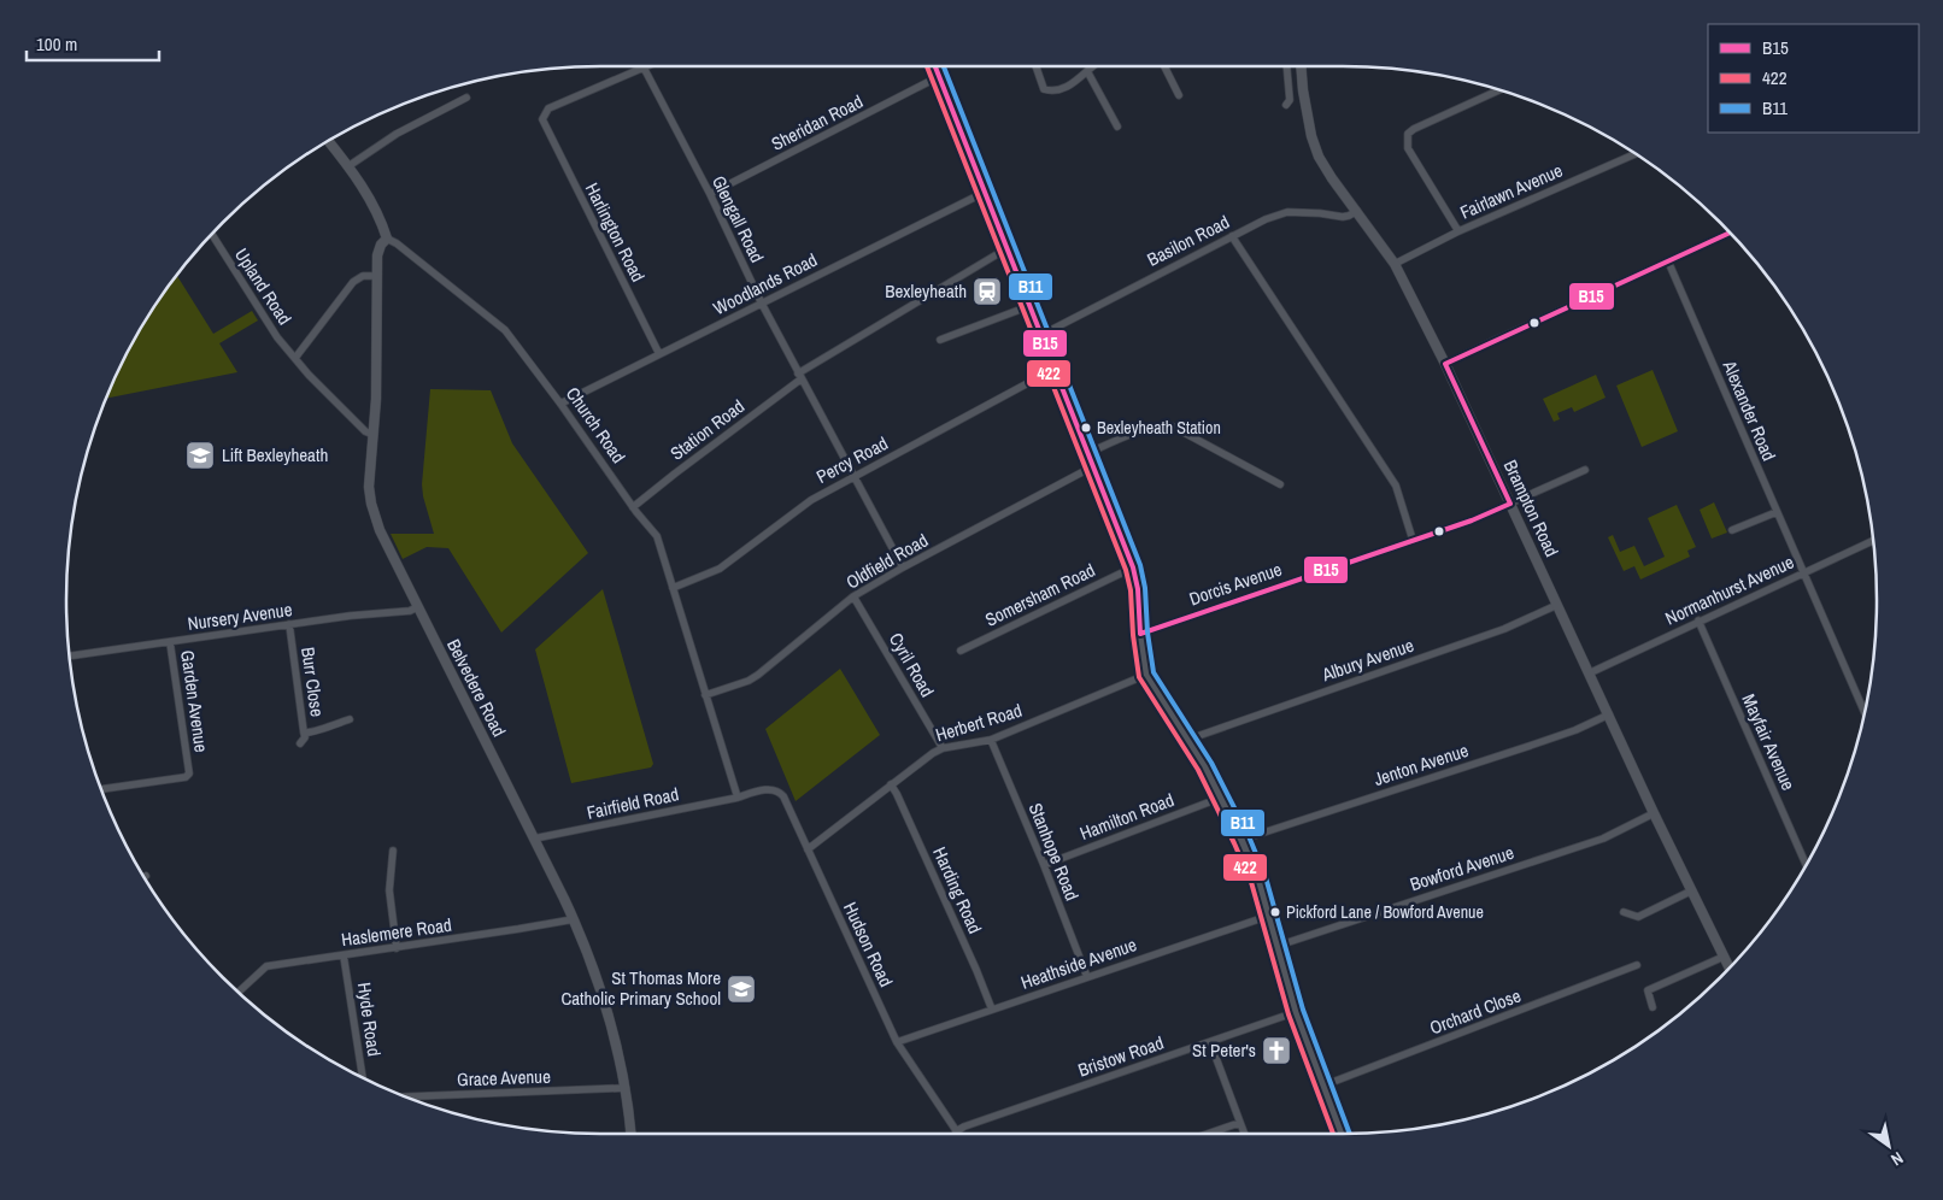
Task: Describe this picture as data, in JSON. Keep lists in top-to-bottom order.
{
  "streets": {
    "street": [
      "Sheridan Road",
      "Fairlawn Avenue",
      "Glengall Road",
      "Harlington Road",
      "Basilon Road",
      "Woodlands Road",
      "Upland Road",
      "Alexander Road",
      "Church Road",
      "Station Road",
      "Percy Road",
      "Brampton Road",
      "Oldfield Road",
      "Dorcis Avenue",
      "Normanhurst Avenue",
      "Somersham Road",
      "Nursery Avenue",
      "Albury Avenue",
      "Cyril Road",
      "Burr Close",
      "Belvedere Road",
      "Garden Avenue",
      "Herbert Road",
      "Mayfair Avenue",
      "Jenton Avenue",
      "Fairfield Road",
      "Hamilton Road",
      "Stanhope Road",
      "Bowford Avenue",
      "Harding Road",
      "Haslemere Road",
      "Hudson Road",
      "Heathside Avenue",
      "Orchard Close",
      "Hyde Road",
      "Bristow Road",
      "Grace Avenue"
    ]
  },
  "crossings": [
    ["Sheridan Road", "Glengall Road"],
    ["Fairlawn Avenue", "Brampton Road"],
    ["Glengall Road", "Harlington Road"],
    ["Glengall Road", "Woodlands Road"],
    ["Glengall Road", "Station Road"],
    ["Glengall Road", "Percy Road"],
    ["Glengall Road", "Oldfield Road"],
    ["Harlington Road", "Woodlands Road"],
    ["Basilon Road", "Brampton Road"],
    ["Woodlands Road", "Church Road"],
    ["Upland Road", "Belvedere Road"],
    ["Alexander Road", "Normanhurst Avenue"],
    ["Church Road", "Station Road"],
    ["Church Road", "Percy Road"],
    ["Church Road", "Oldfield Road"],
    ["Church Road", "Belvedere Road"],
    ["Church Road", "Fairfield Road"],
    ["Church Road", "Hudson Road"],
    ["Brampton Road", "Dorcis Avenue"],
    ["Brampton Road", "Normanhurst Avenue"],
    ["Brampton Road", "Albury Avenue"],
    ["Brampton Road", "Jenton Avenue"],
    ["Brampton Road", "Bowford Avenue"],
    ["Oldfield Road", "Cyril Road"],
    ["Normanhurst Avenue", "Mayfair Avenue"],
    ["Nursery Avenue", "Burr Close"],
    ["Nursery Avenue", "Belvedere Road"],
    ["Nursery Avenue", "Garden Avenue"],
    ["Cyril Road", "Herbert Road"],
    ["Belvedere Road", "Fairfield Road"],
    ["Belvedere Road", "Haslemere Road"],
    ["Belvedere Road", "Grace Avenue"],
    ["Herbert Road", "Stanhope Road"],
    ["Herbert Road", "Harding Road"],
    ["Herbert Road", "Hudson Road"],
    ["Fairfield Road", "Hudson Road"],
    ["Hamilton Road", "Stanhope Road"],
    ["Stanhope Road", "Heathside Avenue"],
    ["Harding Road", "Heathside Avenue"],
    ["Haslemere Road", "Hyde Road"],
    ["Hudson Road", "Heathside Avenue"],
    ["Hudson Road", "Bristow Road"]
  ],
  "places": {
    "station": ["Bexleyheath"],
    "other": ["Bexleyheath Station", "Pickford Lane / Bowford Avenue"],
    "school or university": ["Lift Bexleyheath", "St Thomas More Catholic Primary School"],
    "church": ["St Peter's"]
  },
  "lines": ["transit line B15", "transit line 422", "transit line B11"],
  "legend": ["B15", "422", "B11"],
  "scale_bar": "100 m",
  "north": "bottom right"
}
